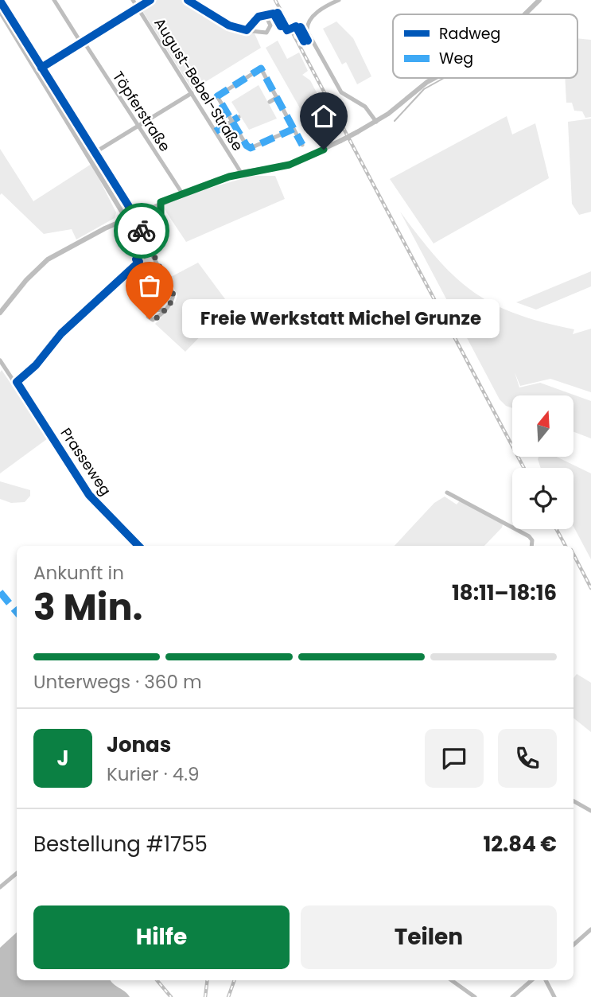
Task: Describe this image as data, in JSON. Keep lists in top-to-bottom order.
{
  "streets": {
    "street": ["August-Bebel-Straße", "Töpferstraße", "Prasseweg"]
  },
  "places": ["Freie Werkstatt Michel Grunze"],
  "legend": ["Radweg", "Weg"],
  "north": "top",
  "page": {
    "bubble": "Freie Werkstatt Michel Grunze",
    "heading": ["3 Min.", "Ankunft in", "18:11–18:16"],
    "panel": [
      "Jonas",
      "Kurier · 4.9",
      "Bestellung #1755",
      "12.84 €"
    ],
    "bar": "Unterwegs · 360 m",
    "round": "J",
    "buttons": ["Hilfe", "Teilen"]
  }
}
